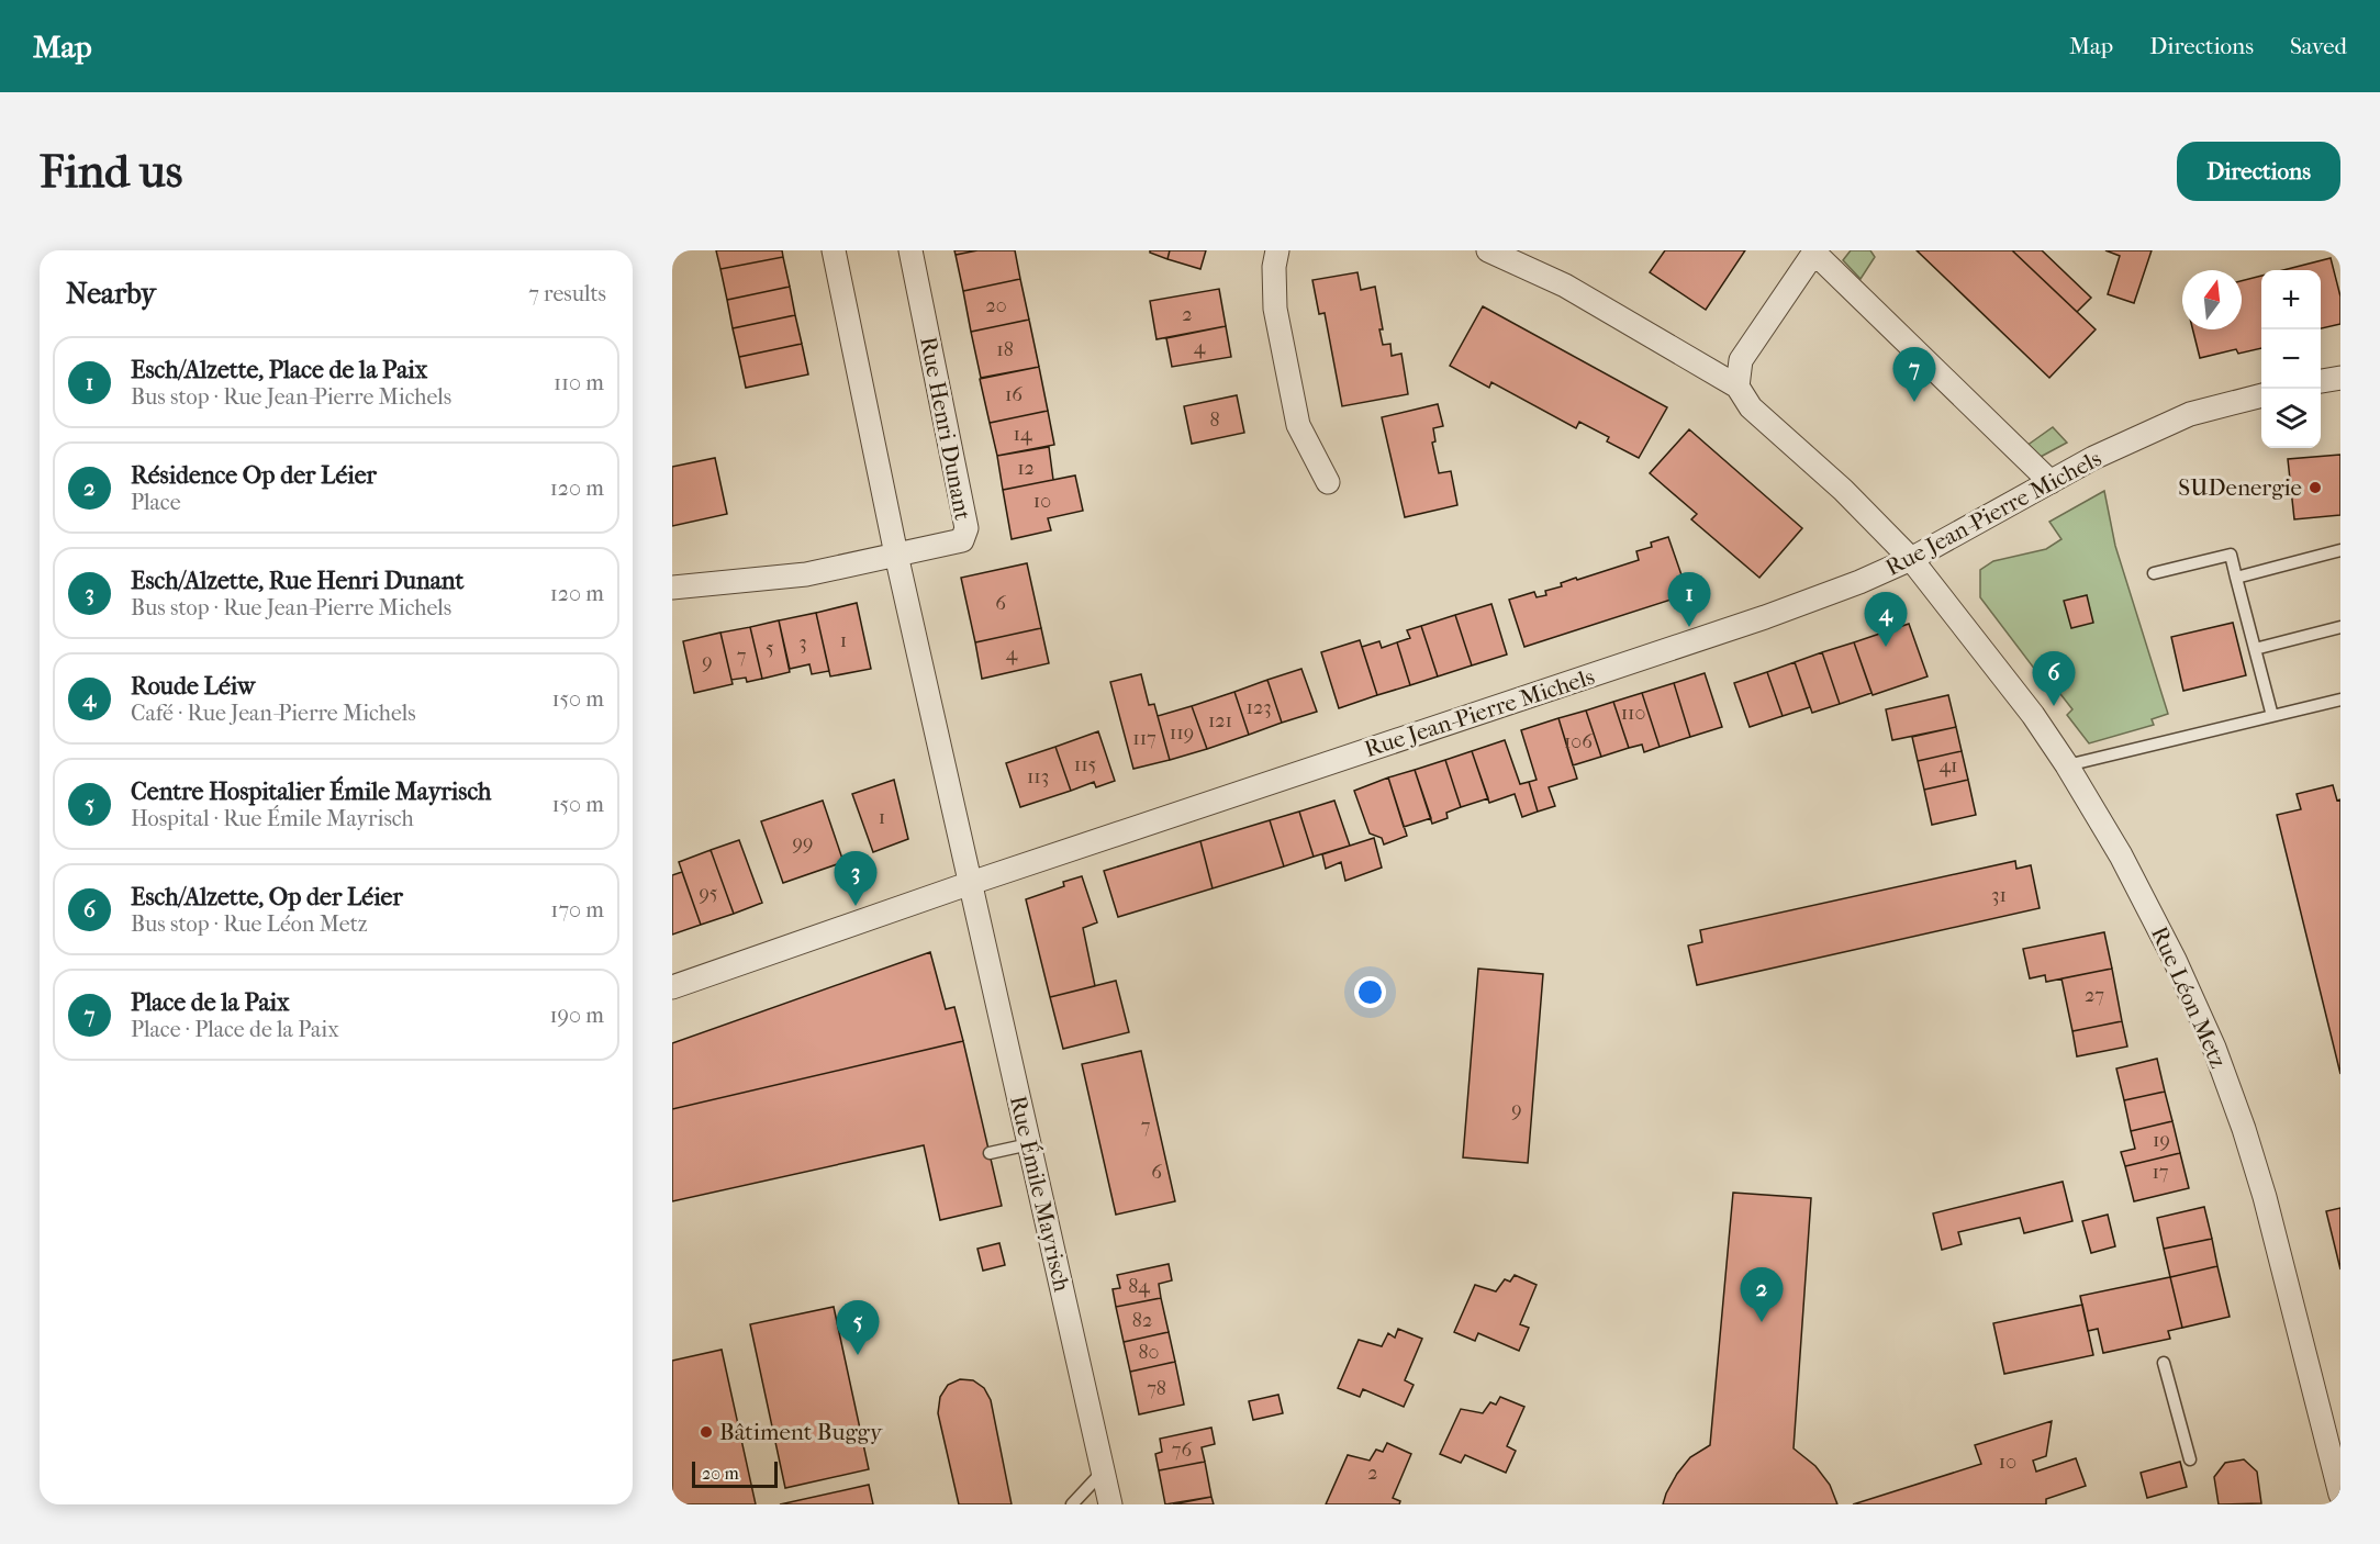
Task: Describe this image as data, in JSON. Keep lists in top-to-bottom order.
{
  "streets": {
    "street": [
      "Rue Henri Dunant",
      "Rue Jean-Pierre Michels",
      "Rue Léon Metz",
      "Rue Émile Mayrisch"
    ]
  },
  "crossings": [
    ["Rue Jean-Pierre Michels", "Rue Léon Metz"],
    ["Rue Jean-Pierre Michels", "Rue Émile Mayrisch"]
  ],
  "places": ["SUDenergie", "Bâtiment Buggy"],
  "house_numbers": [
    "20",
    "2",
    "4",
    "18",
    "16",
    "8",
    "14",
    "12",
    "10",
    "6",
    "1",
    "3",
    "5",
    "4",
    "7",
    "9",
    "123",
    "110",
    "121",
    "119",
    "117",
    "106",
    "115",
    "41",
    "113",
    "1",
    "99",
    "95",
    "31",
    "27",
    "9",
    "7",
    "19",
    "6",
    "17",
    "84",
    "82",
    "80",
    "78",
    "76",
    "10",
    "2"
  ],
  "scale_bar": "20 m",
  "north": "top",
  "page": {
    "header": "Map",
    "nav": ["Map", "Directions", "Saved"],
    "buttons": "Directions",
    "title": "Find us",
    "heading": ["Nearby", "7 results"],
    "map_buttons": ["+", "−"],
    "list": [
      {
        "mark": "1",
        "name": "Esch/Alzette, Place de la Paix",
        "note": "Bus stop · Rue Jean-Pierre Michels",
        "value": "110 m"
      },
      {
        "mark": "2",
        "name": "Résidence Op der Léier",
        "note": "Place",
        "value": "120 m"
      },
      {
        "mark": "3",
        "name": "Esch/Alzette, Rue Henri Dunant",
        "note": "Bus stop · Rue Jean-Pierre Michels",
        "value": "120 m"
      },
      {
        "mark": "4",
        "name": "Roude Léiw",
        "note": "Café · Rue Jean-Pierre Michels",
        "value": "150 m"
      },
      {
        "mark": "5",
        "name": "Centre Hospitalier Émile Mayrisch",
        "note": "Hospital · Rue Émile Mayrisch",
        "value": "150 m"
      },
      {
        "mark": "6",
        "name": "Esch/Alzette, Op der Léier",
        "note": "Bus stop · Rue Léon Metz",
        "value": "170 m"
      },
      {
        "mark": "7",
        "name": "Place de la Paix",
        "note": "Place · Place de la Paix",
        "value": "190 m"
      }
    ],
    "pins": [
      "7",
      "1",
      "4",
      "6",
      "3",
      "2",
      "5"
    ],
    "scale": "20 m"
  }
}
